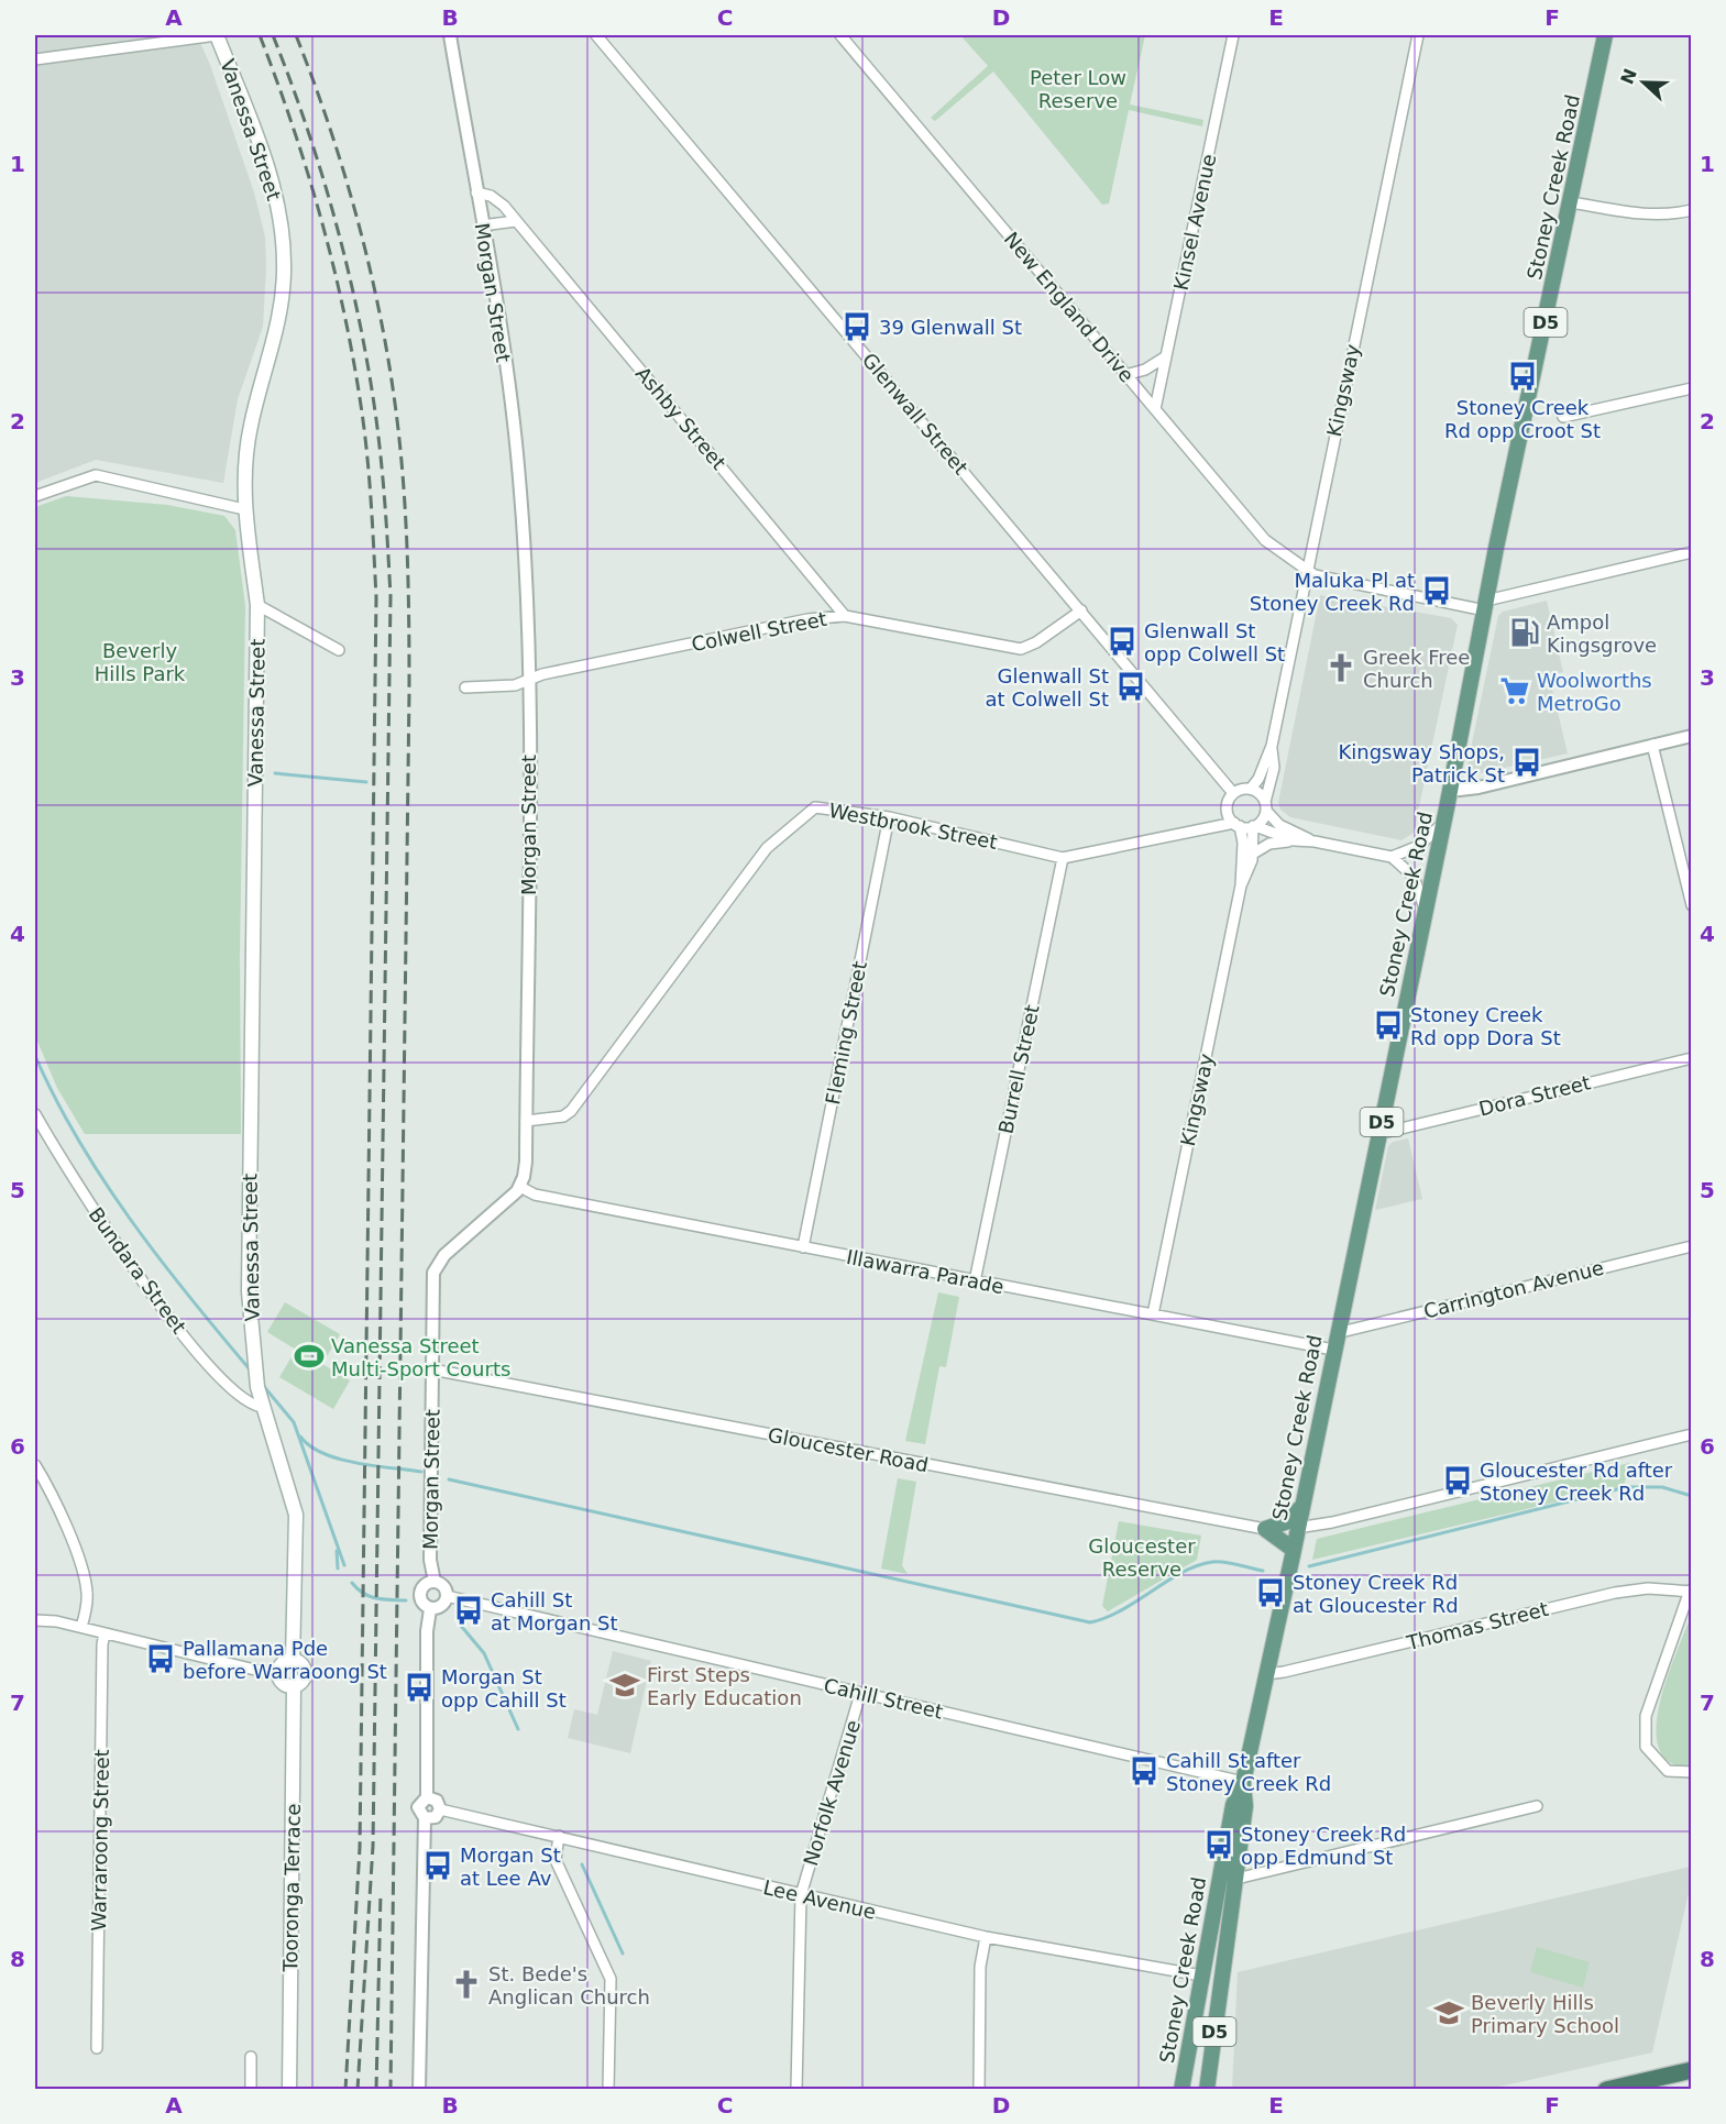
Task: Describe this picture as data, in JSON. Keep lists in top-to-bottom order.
{
  "streets": {
    "main road": [
      "Vanessa Street",
      "Stoney Creek Road",
      "D5",
      "Tooronga Terrace"
    ],
    "street": [
      "Kinsel Avenue",
      "Morgan Street",
      "New England Drive",
      "Kingsway",
      "Glenwall Street",
      "Ashby Street",
      "Colwell Street",
      "Westbrook Street",
      "Fleming Street",
      "Burrell Street",
      "Dora Street",
      "Bundara Street",
      "Illawarra Parade",
      "Carrington Avenue",
      "Gloucester Road",
      "Thomas Street",
      "Cahill Street",
      "Norfolk Avenue",
      "Warraroong Street",
      "Lee Avenue"
    ]
  },
  "crossings": [
    ["Vanessa Street", "Bundara Street"],
    ["Stoney Creek Road", "New England Drive"],
    ["Stoney Creek Road", "Dora Street"],
    ["Stoney Creek Road", "Illawarra Parade"],
    ["Stoney Creek Road", "Carrington Avenue"],
    ["Stoney Creek Road", "Thomas Street"],
    ["Stoney Creek Road", "Cahill Street"],
    ["Stoney Creek Road", "Lee Avenue"],
    ["Kinsel Avenue", "New England Drive"],
    ["Morgan Street", "Ashby Street"],
    ["Morgan Street", "Colwell Street"],
    ["Morgan Street", "Westbrook Street"],
    ["Morgan Street", "Illawarra Parade"],
    ["Morgan Street", "Gloucester Road"],
    ["Morgan Street", "Cahill Street"],
    ["New England Drive", "Kingsway"],
    ["Kingsway", "Glenwall Street"],
    ["Kingsway", "Westbrook Street"],
    ["Kingsway", "Illawarra Parade"],
    ["Glenwall Street", "Colwell Street"],
    ["Glenwall Street", "Westbrook Street"],
    ["Ashby Street", "Colwell Street"],
    ["Westbrook Street", "Fleming Street"],
    ["Westbrook Street", "Burrell Street"],
    ["Fleming Street", "Illawarra Parade"],
    ["Burrell Street", "Illawarra Parade"],
    ["Cahill Street", "Norfolk Avenue"],
    ["Norfolk Avenue", "Lee Avenue"]
  ],
  "parks": ["Peter Low Reserve", "Beverly Hills Park", "Gloucester Reserve"],
  "places": {
    "bus stop": [
      "39 Glenwall St",
      "Stoney Creek Rd opp Croot St",
      "Maluka Pl at Stoney Creek Rd",
      "Glenwall St opp Colwell St",
      "Glenwall St at Colwell St",
      "Kingsway Shops, Patrick St",
      "Stoney Creek Rd opp Dora St",
      "Gloucester Rd after Stoney Creek Rd",
      "Stoney Creek Rd at Gloucester Rd",
      "Cahill St at Morgan St",
      "Pallamana Pde before Warraoong St",
      "Morgan St opp Cahill St",
      "Cahill St after Stoney Creek Rd",
      "Stoney Creek Rd opp Edmund St",
      "Morgan St at Lee Av"
    ],
    "fuel station": ["Ampol Kingsgrove"],
    "church": ["Greek Free Church", "St. Bede's Anglican Church"],
    "supermarket": ["Woolworths MetroGo"],
    "sports": ["Vanessa Street Multi-Sport Courts"],
    "school or university": ["First Steps Early Education", "Beverly Hills Primary School"]
  },
  "north": "left",
  "grid": {
    "columns": [
      "A",
      "B",
      "C",
      "D",
      "E",
      "F"
    ],
    "rows": [
      "1",
      "2",
      "3",
      "4",
      "5",
      "6",
      "7",
      "8"
    ]
  }
}
